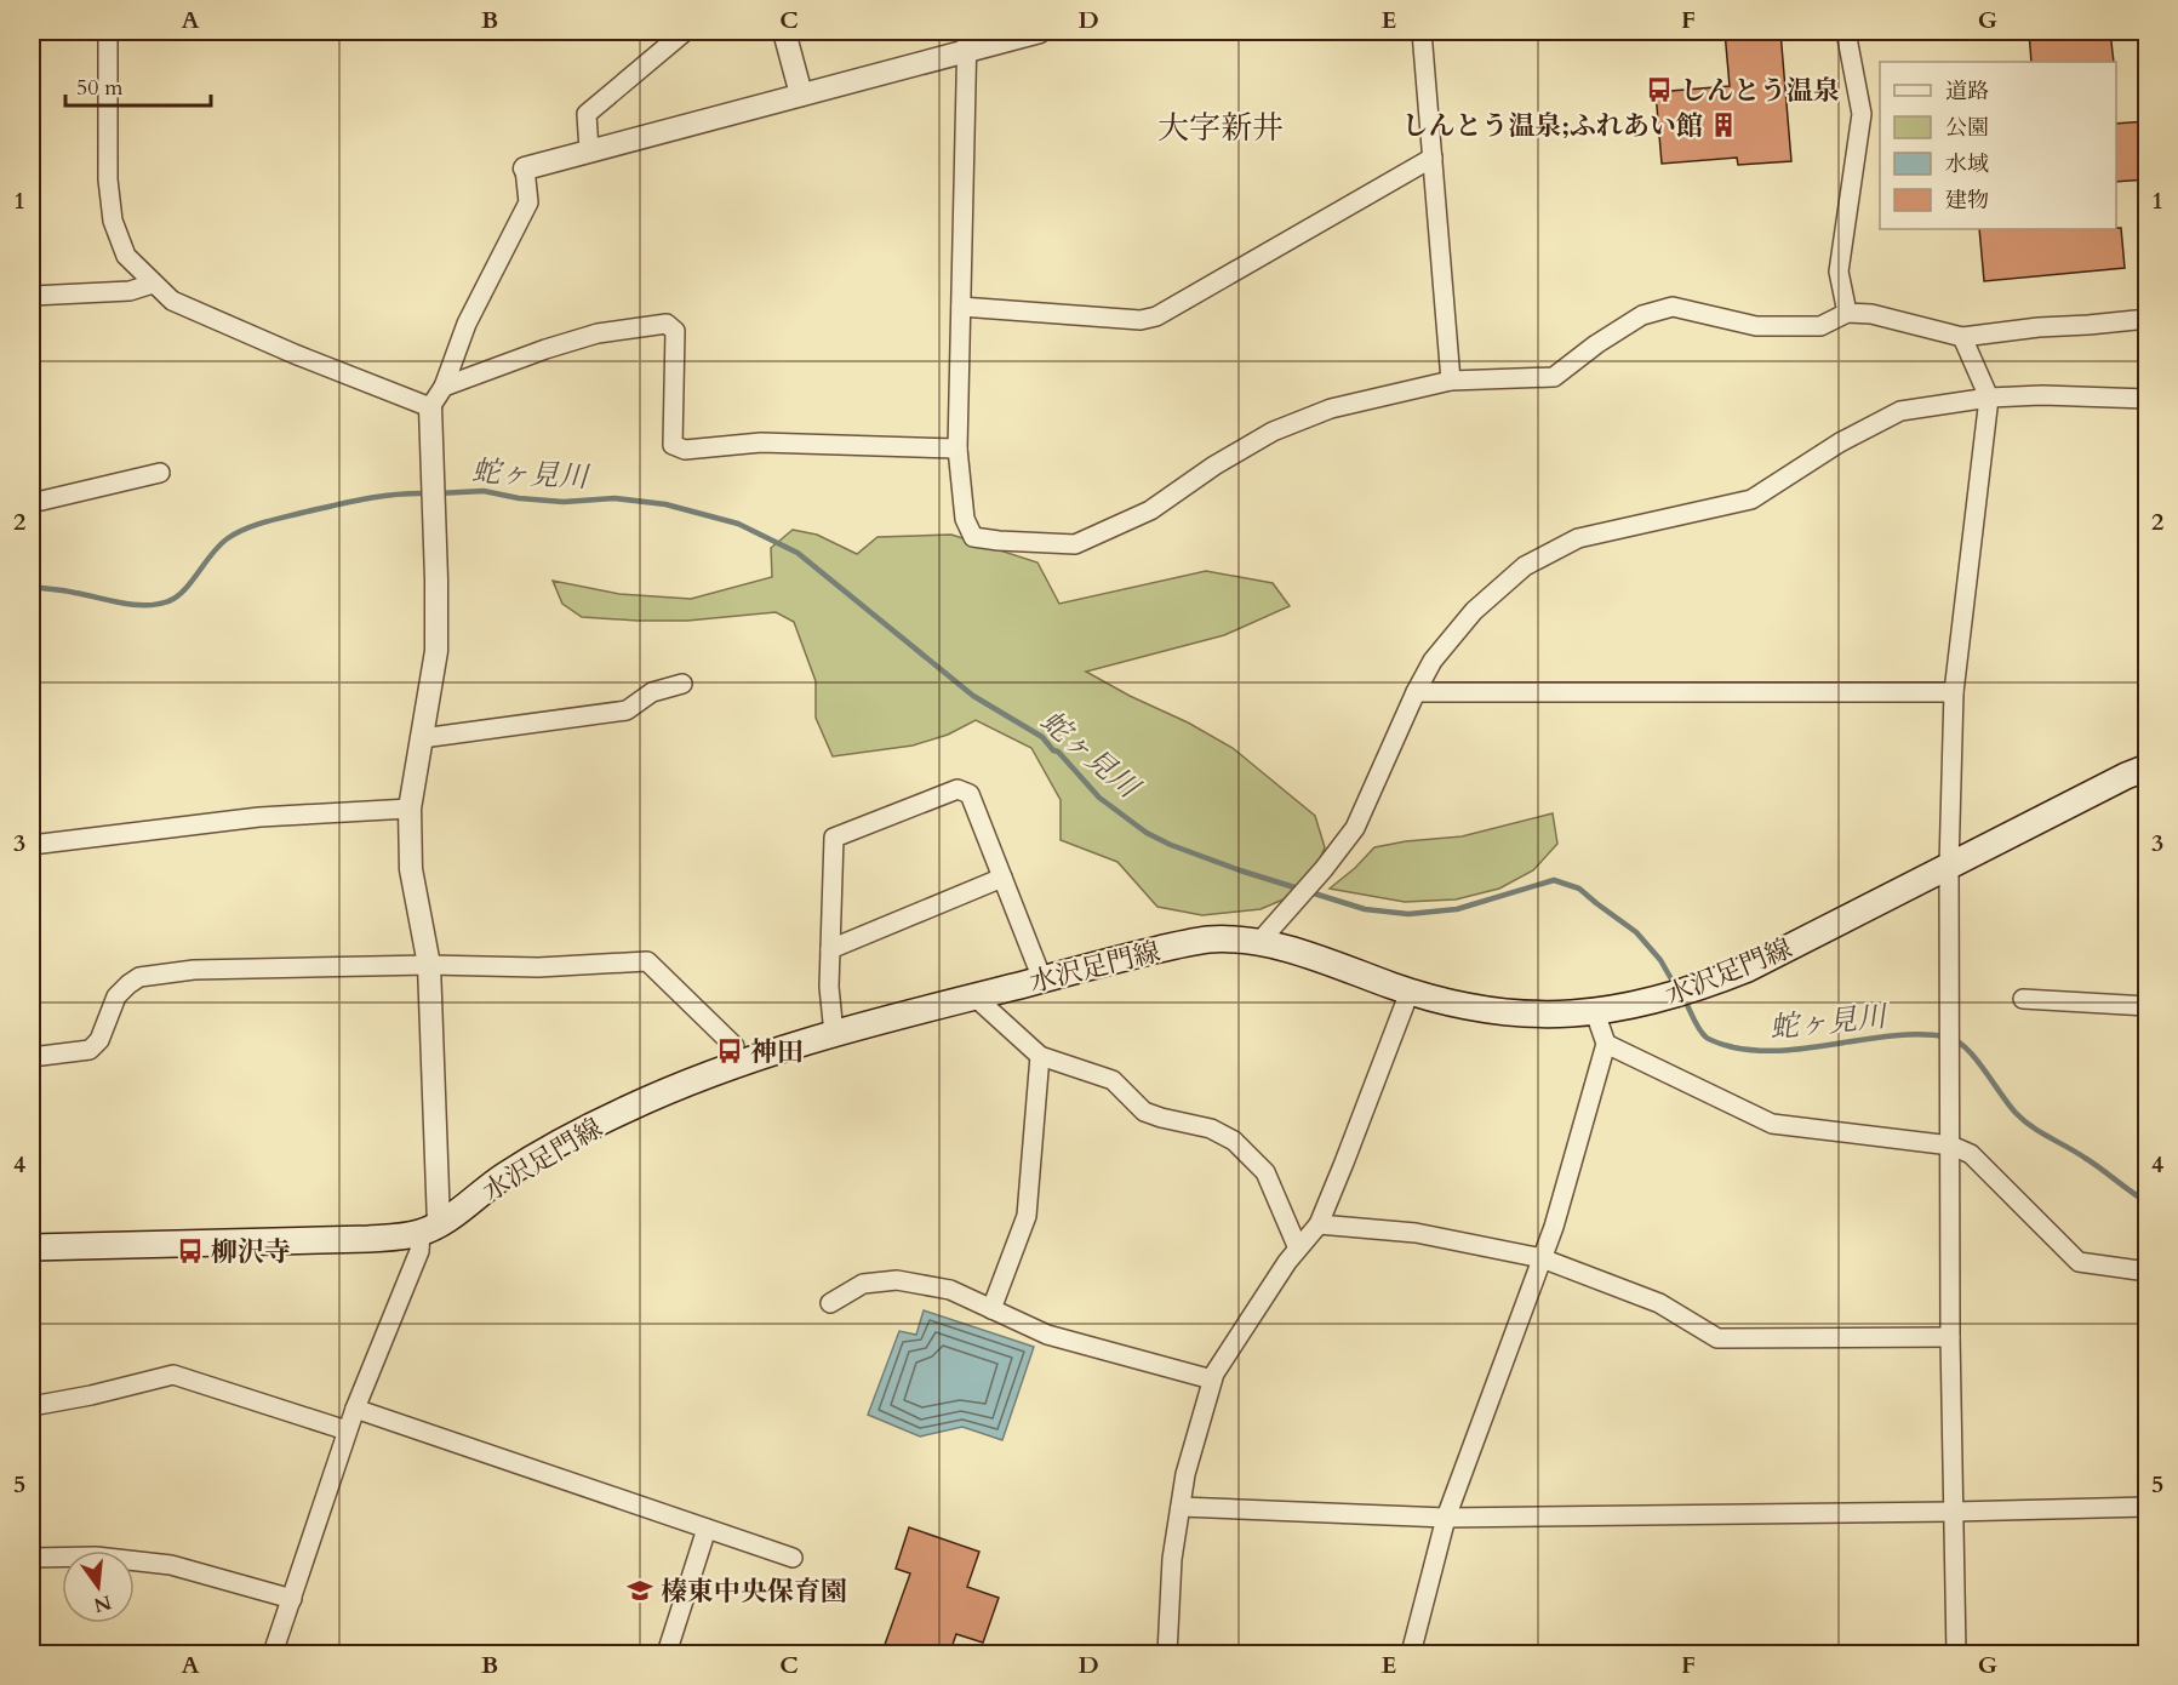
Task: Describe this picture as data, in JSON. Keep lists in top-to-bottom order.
{
  "streets": {
    "main road": ["水沢足門線"]
  },
  "districts": ["大字新井"],
  "water": ["蛇ヶ見川"],
  "places": {
    "bus stop": ["しんとう温泉", "神田", "柳沢寺"],
    "building": ["しんとう温泉;ふれあい館"],
    "school or university": ["榛東中央保育園"]
  },
  "legend": [
    "道路",
    "公園",
    "水域",
    "建物"
  ],
  "scale_bar": "50 m",
  "north": "bottom",
  "grid": {
    "columns": [
      "A",
      "B",
      "C",
      "D",
      "E",
      "F",
      "G"
    ],
    "rows": [
      "1",
      "2",
      "3",
      "4",
      "5"
    ]
  }
}
